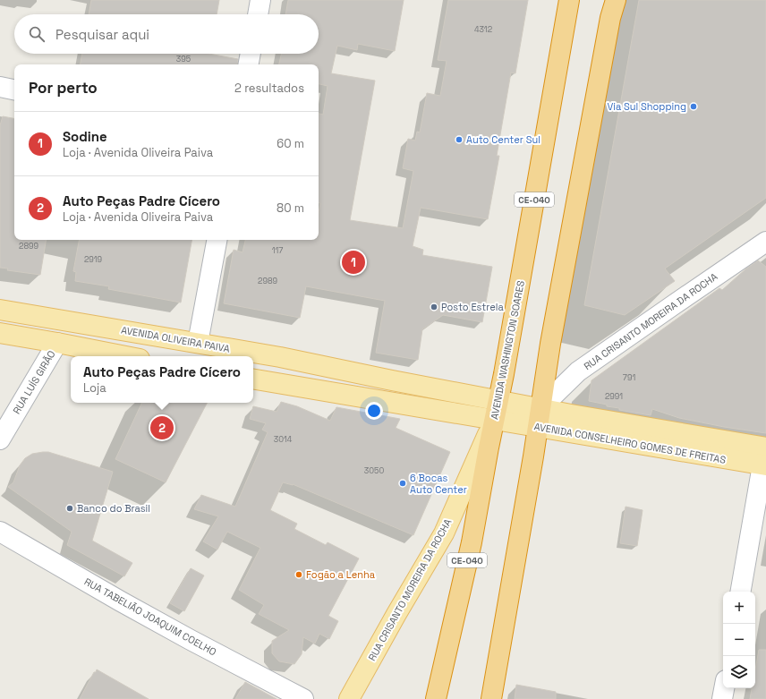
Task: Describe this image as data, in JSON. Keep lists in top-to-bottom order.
{
  "streets": {
    "highway": ["CE-040", "AVENIDA WASHINGTON SOARES"],
    "main road": ["RUA CRISANTO MOREIRA DA ROCHA", "AVENIDA OLIVEIRA PAIVA", "AVENIDA CONSELHEIRO GOMES DE FREITAS"],
    "street": ["RUA LUÍS GIRÃO", "RUA TABELIÃO JOAQUIM COELHO"]
  },
  "crossings": [
    ["RUA CRISANTO MOREIRA DA ROCHA", "AVENIDA WASHINGTON SOARES"],
    ["RUA CRISANTO MOREIRA DA ROCHA", "AVENIDA CONSELHEIRO GOMES DE FREITAS"],
    ["AVENIDA OLIVEIRA PAIVA", "AVENIDA WASHINGTON SOARES"],
    ["AVENIDA OLIVEIRA PAIVA", "AVENIDA CONSELHEIRO GOMES DE FREITAS"],
    ["AVENIDA WASHINGTON SOARES", "AVENIDA CONSELHEIRO GOMES DE FREITAS"]
  ],
  "places": [
    "Via Sul Shopping",
    "Auto Center Sul",
    "Posto Estrela",
    "6 Bocas Auto Center",
    "Banco do Brasil",
    "Fogão a Lenha"
  ],
  "house_numbers": [
    "4312",
    "395",
    "2899",
    "117",
    "2919",
    "2989",
    "791",
    "2991",
    "3014",
    "3050"
  ],
  "page": {
    "search": "Pesquisar aqui",
    "heading": ["Por perto", "2 resultados"],
    "list": [
      {
        "mark": "1",
        "name": "Sodine",
        "note": "Loja · Avenida Oliveira Paiva",
        "value": "60 m"
      },
      {
        "mark": "2",
        "name": "Auto Peças Padre Cícero",
        "note": "Loja · Avenida Oliveira Paiva",
        "value": "80 m"
      }
    ],
    "pins": ["1", "2"],
    "popup": ["Auto Peças Padre Cícero", "Loja"],
    "map_buttons": ["+", "−"]
  }
}
